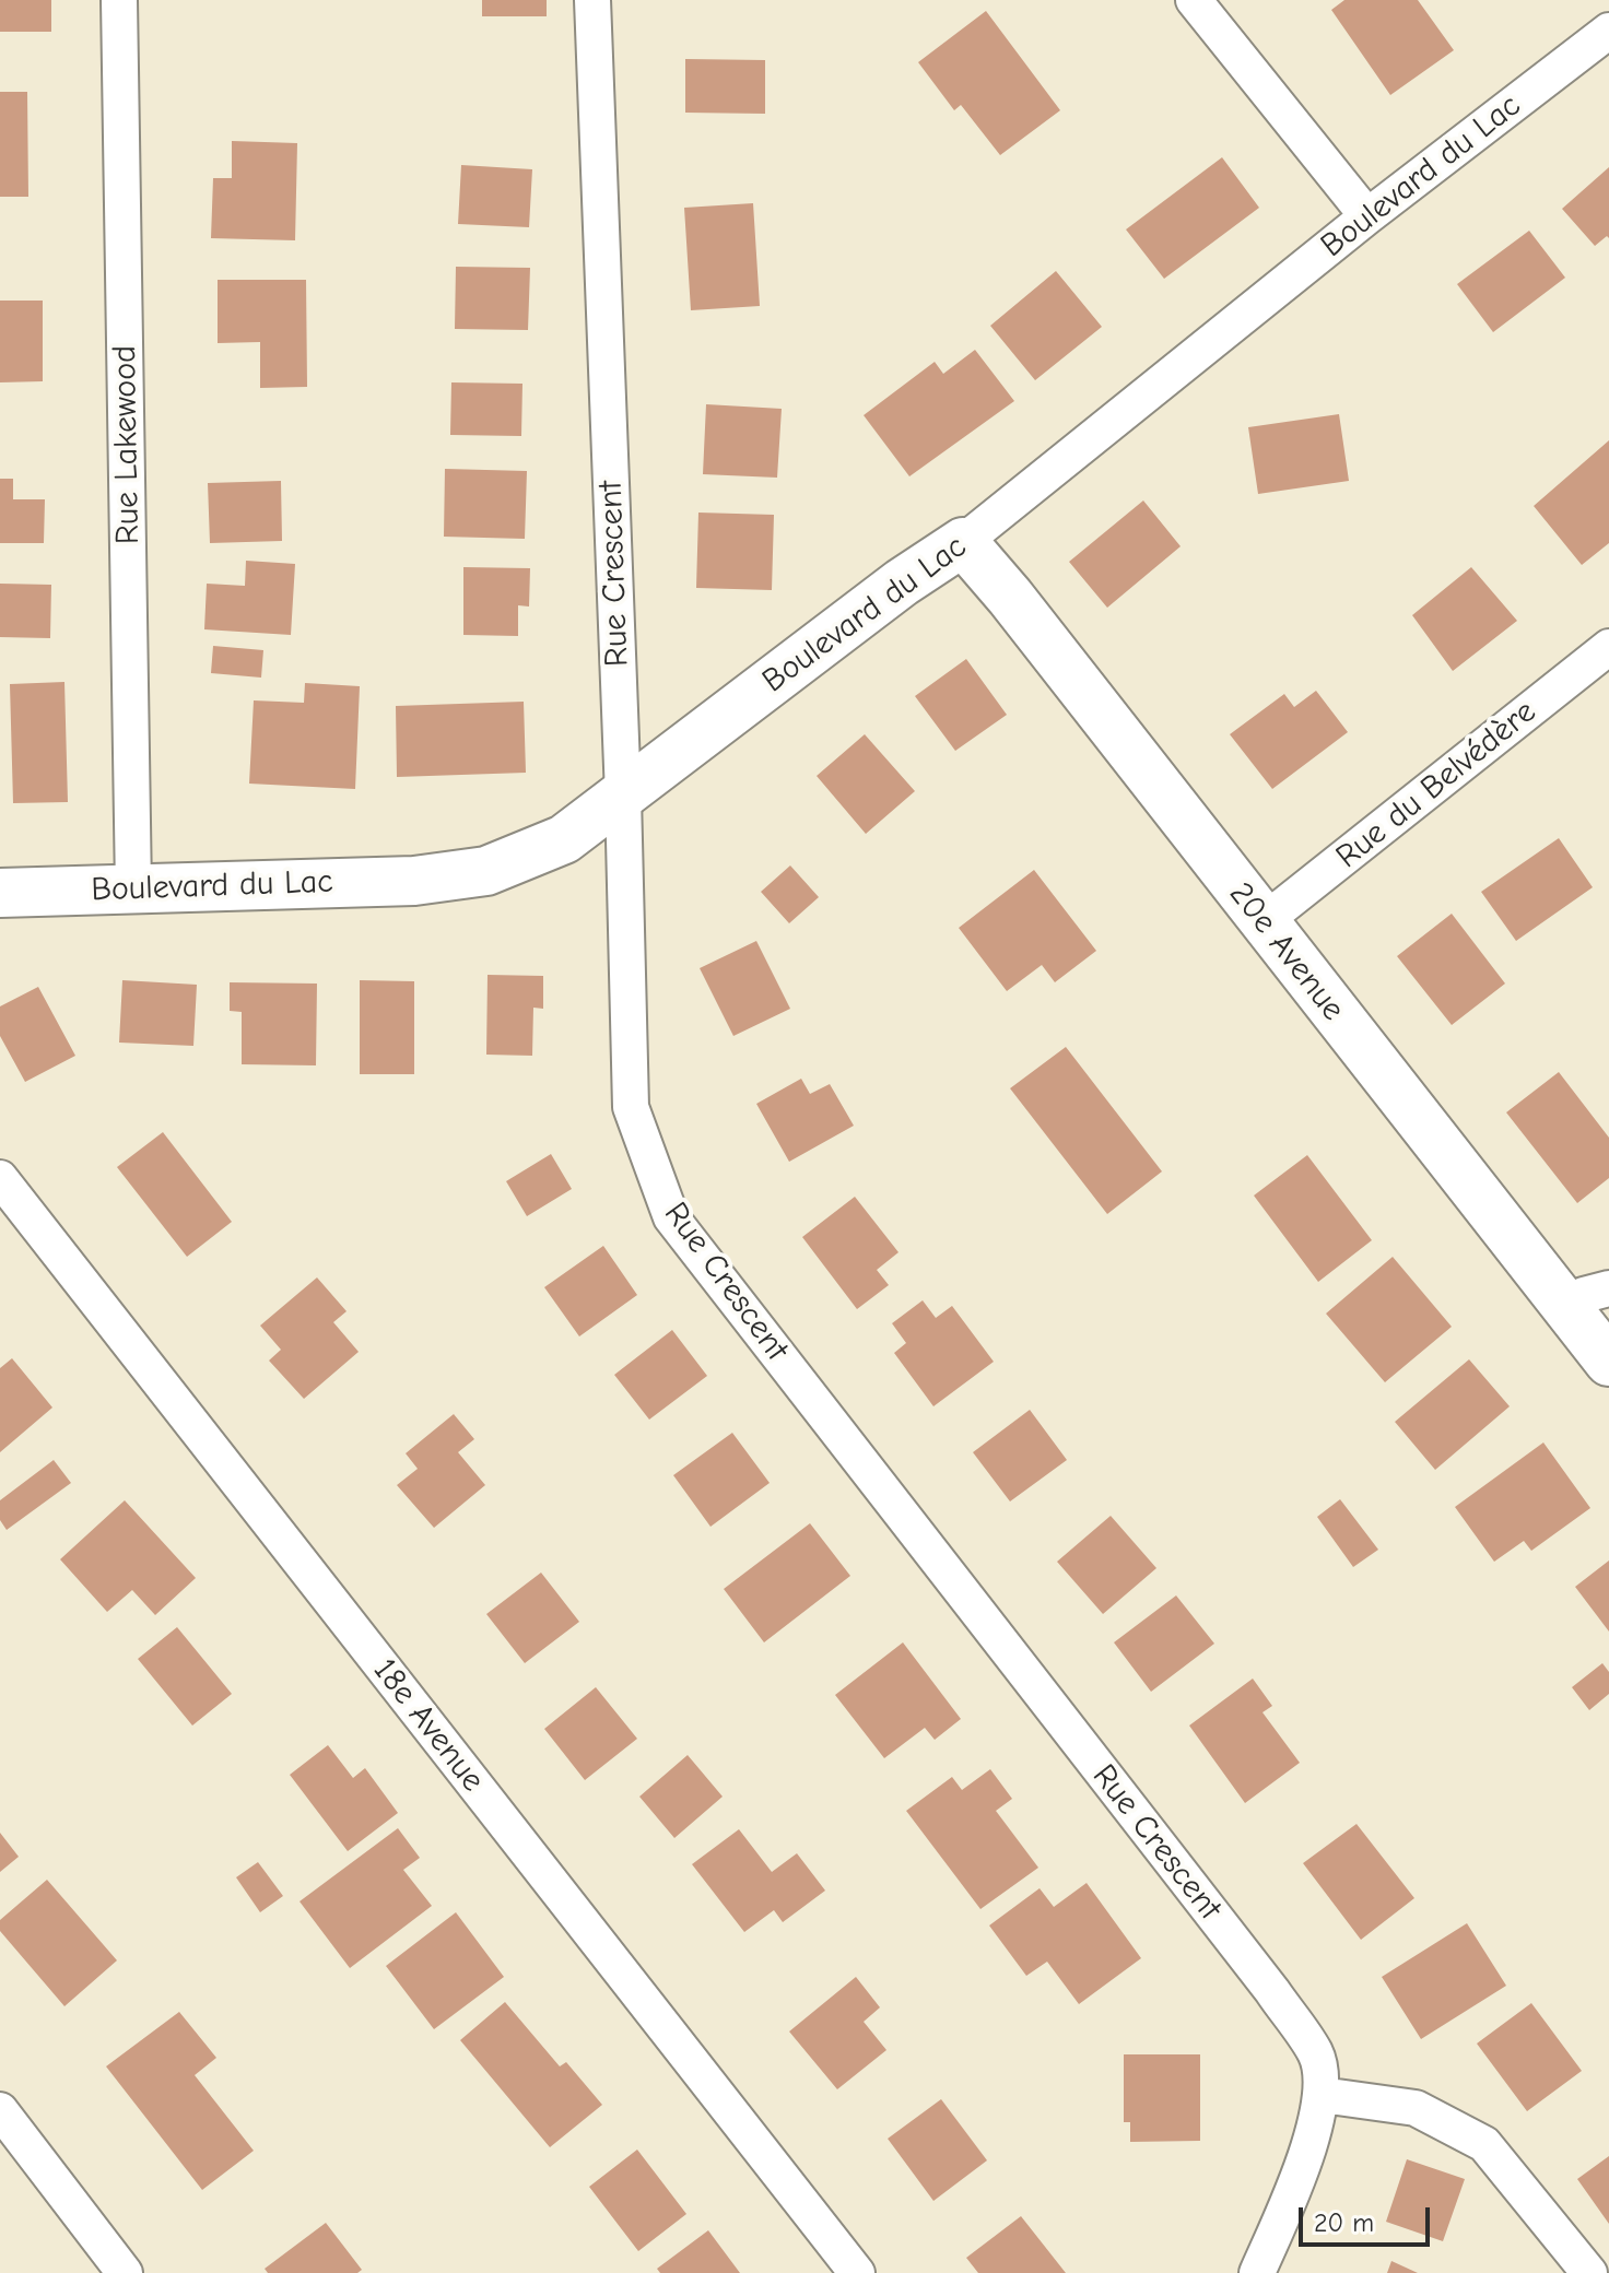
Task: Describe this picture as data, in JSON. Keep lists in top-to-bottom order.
{
  "streets": {
    "street": [
      "Boulevard du Lac",
      "Rue Lakewood",
      "Rue Crescent",
      "Rue du Belvédère",
      "20e Avenue",
      "18e Avenue"
    ]
  },
  "crossings": [
    ["Boulevard du Lac", "Rue Lakewood"],
    ["Boulevard du Lac", "Rue Crescent"],
    ["Boulevard du Lac", "20e Avenue"],
    ["Rue du Belvédère", "20e Avenue"]
  ],
  "scale_bar": "20 m"
}
